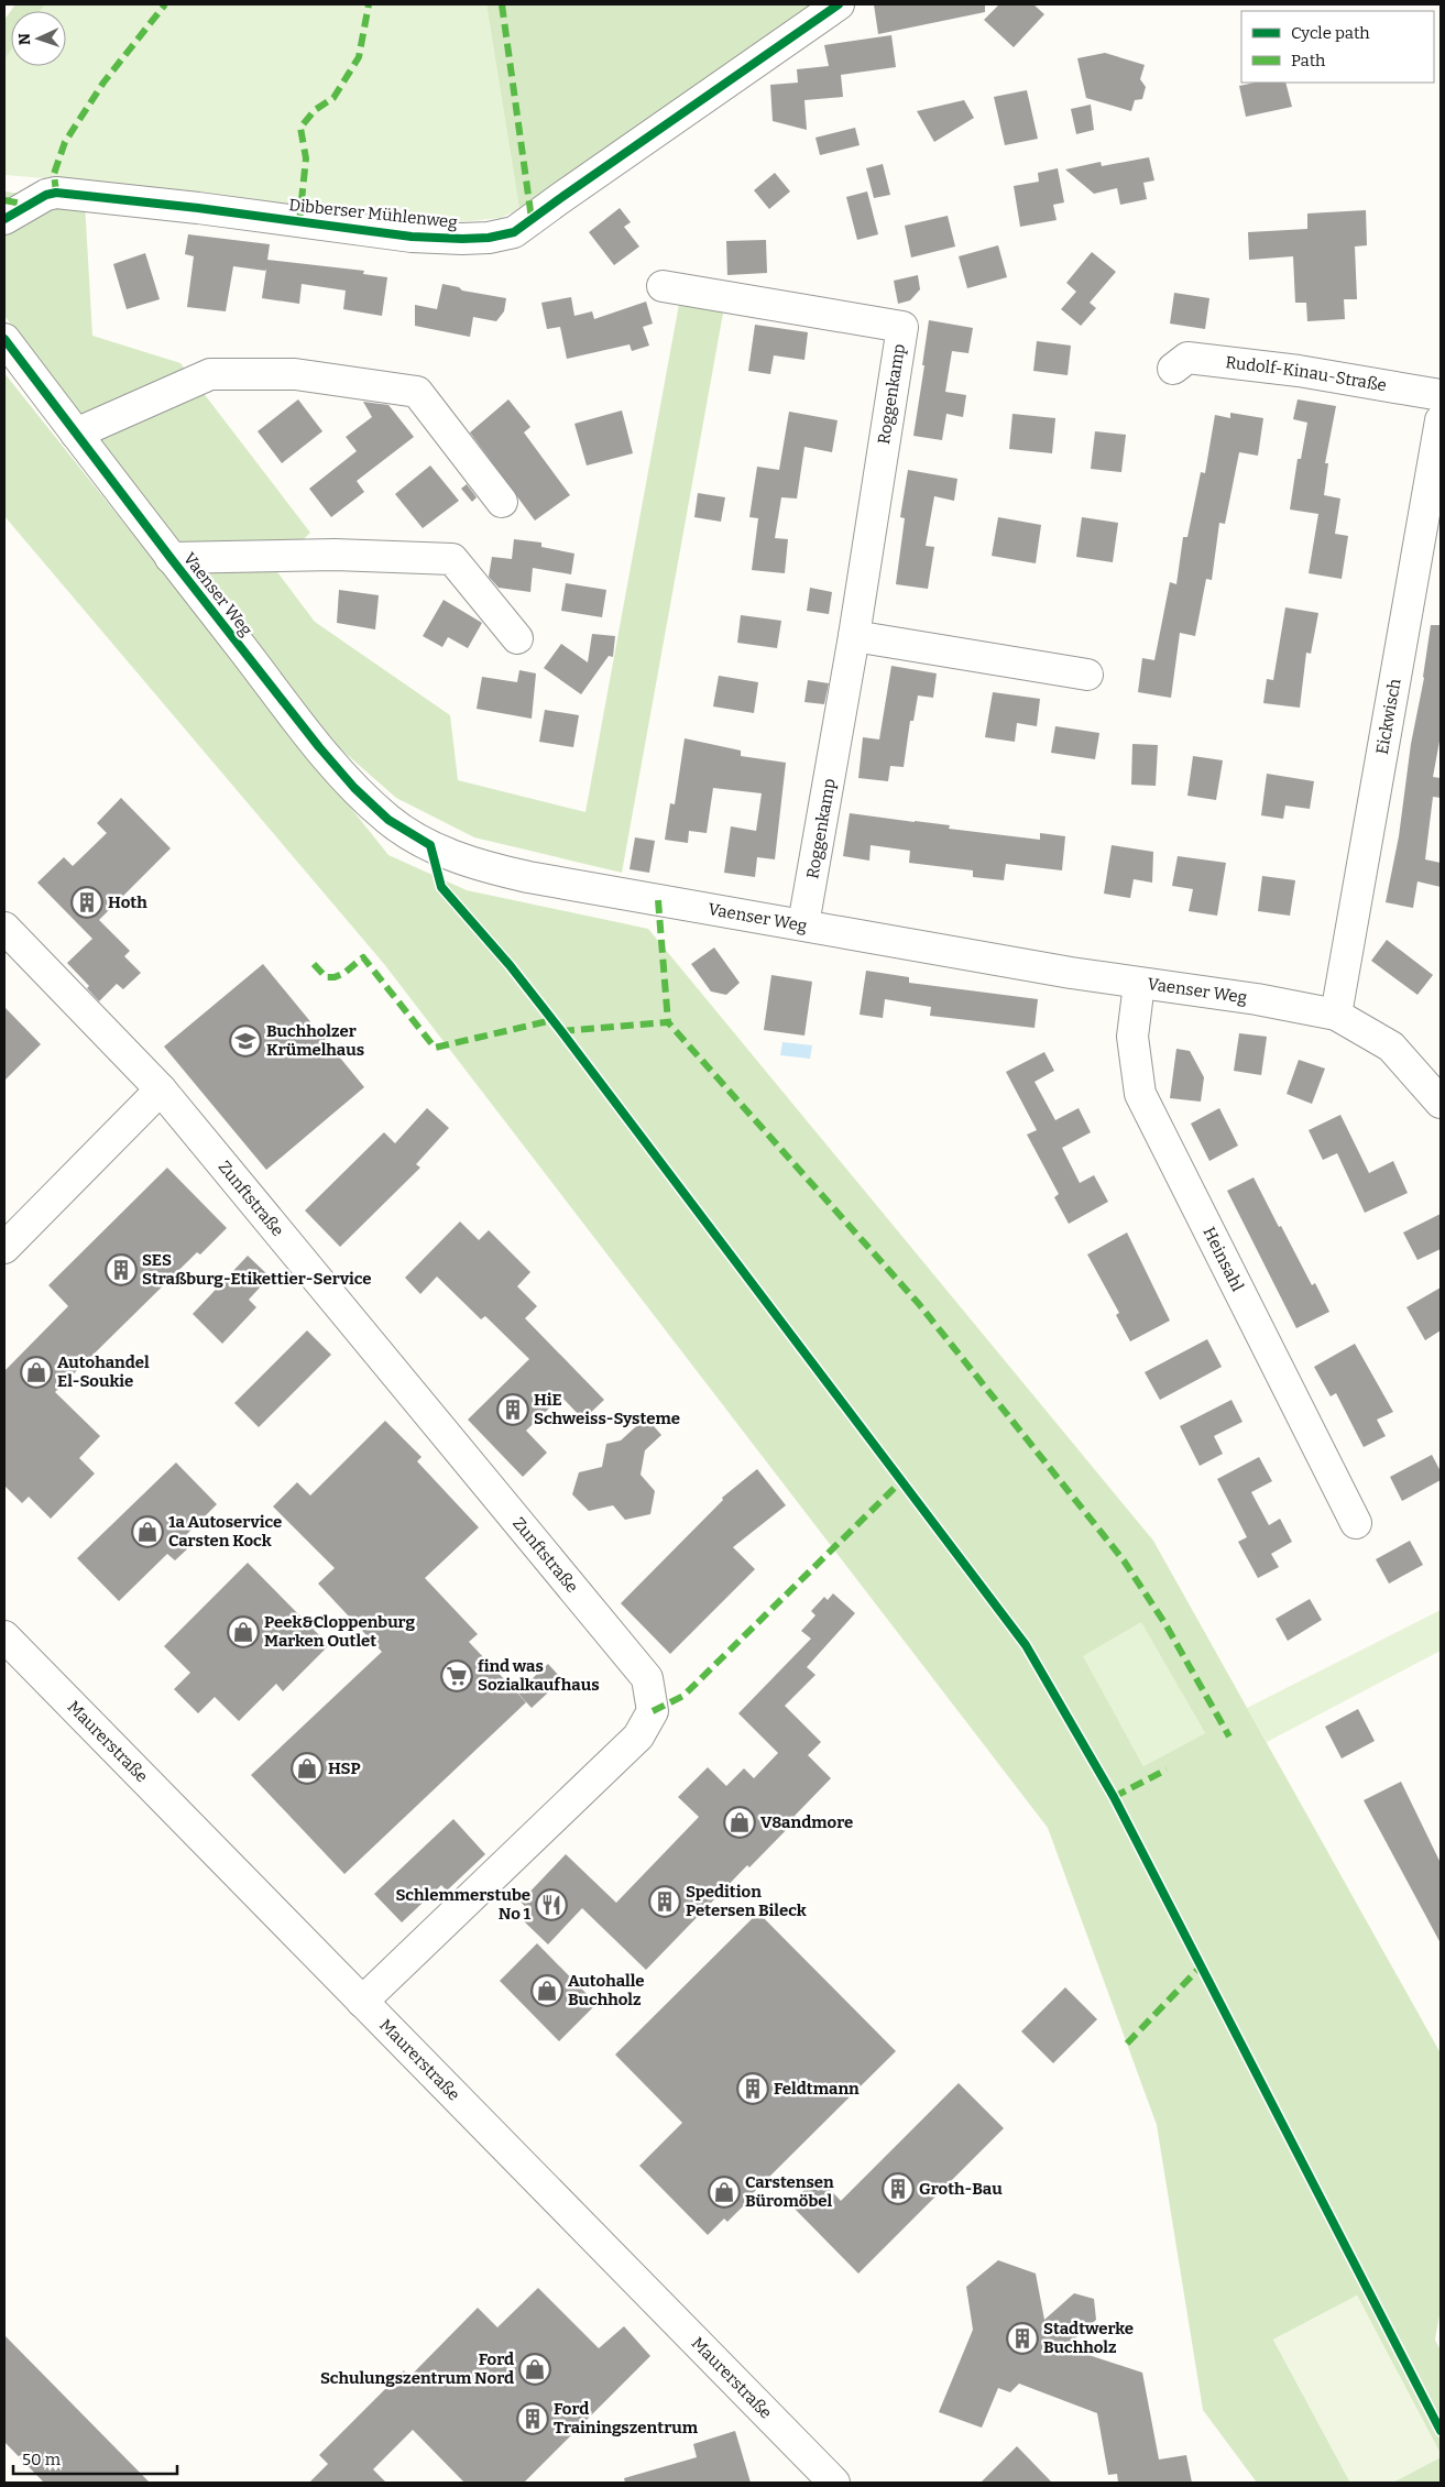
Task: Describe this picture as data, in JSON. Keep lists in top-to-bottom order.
{
  "streets": {
    "street": [
      "Dibberser Mühlenweg",
      "Rudolf-Kinau-Straße",
      "Roggenkamp",
      "Vaenser Weg",
      "Eickwisch",
      "Zunftstraße",
      "Heinsahl",
      "Maurerstraße"
    ]
  },
  "crossings": [
    ["Roggenkamp", "Vaenser Weg"],
    ["Vaenser Weg", "Eickwisch"],
    ["Vaenser Weg", "Heinsahl"],
    ["Zunftstraße", "Maurerstraße"]
  ],
  "places": {
    "building": [
      "Hoth",
      "SES Straßburg-Etikettier-Service",
      "HiE Schweiss-Systeme",
      "Spedition Petersen Bileck",
      "Feldtmann",
      "Groth-Bau",
      "Stadtwerke Buchholz",
      "Ford Trainingszentrum"
    ],
    "school or university": ["Buchholzer Krümelhaus"],
    "shop": [
      "Autohandel El-Soukie",
      "1a Autoservice Carsten Kock",
      "Peek&Cloppenburg Marken Outlet",
      "HSP",
      "V8andmore",
      "Autohalle Buchholz",
      "Carstensen Büromöbel",
      "Ford Schulungszentrum Nord"
    ],
    "supermarket": ["find was Sozialkaufhaus"],
    "restaurant": ["Schlemmerstube No 1"]
  },
  "legend": ["Cycle path", "Path"],
  "scale_bar": "50 m",
  "north": "left"
}
